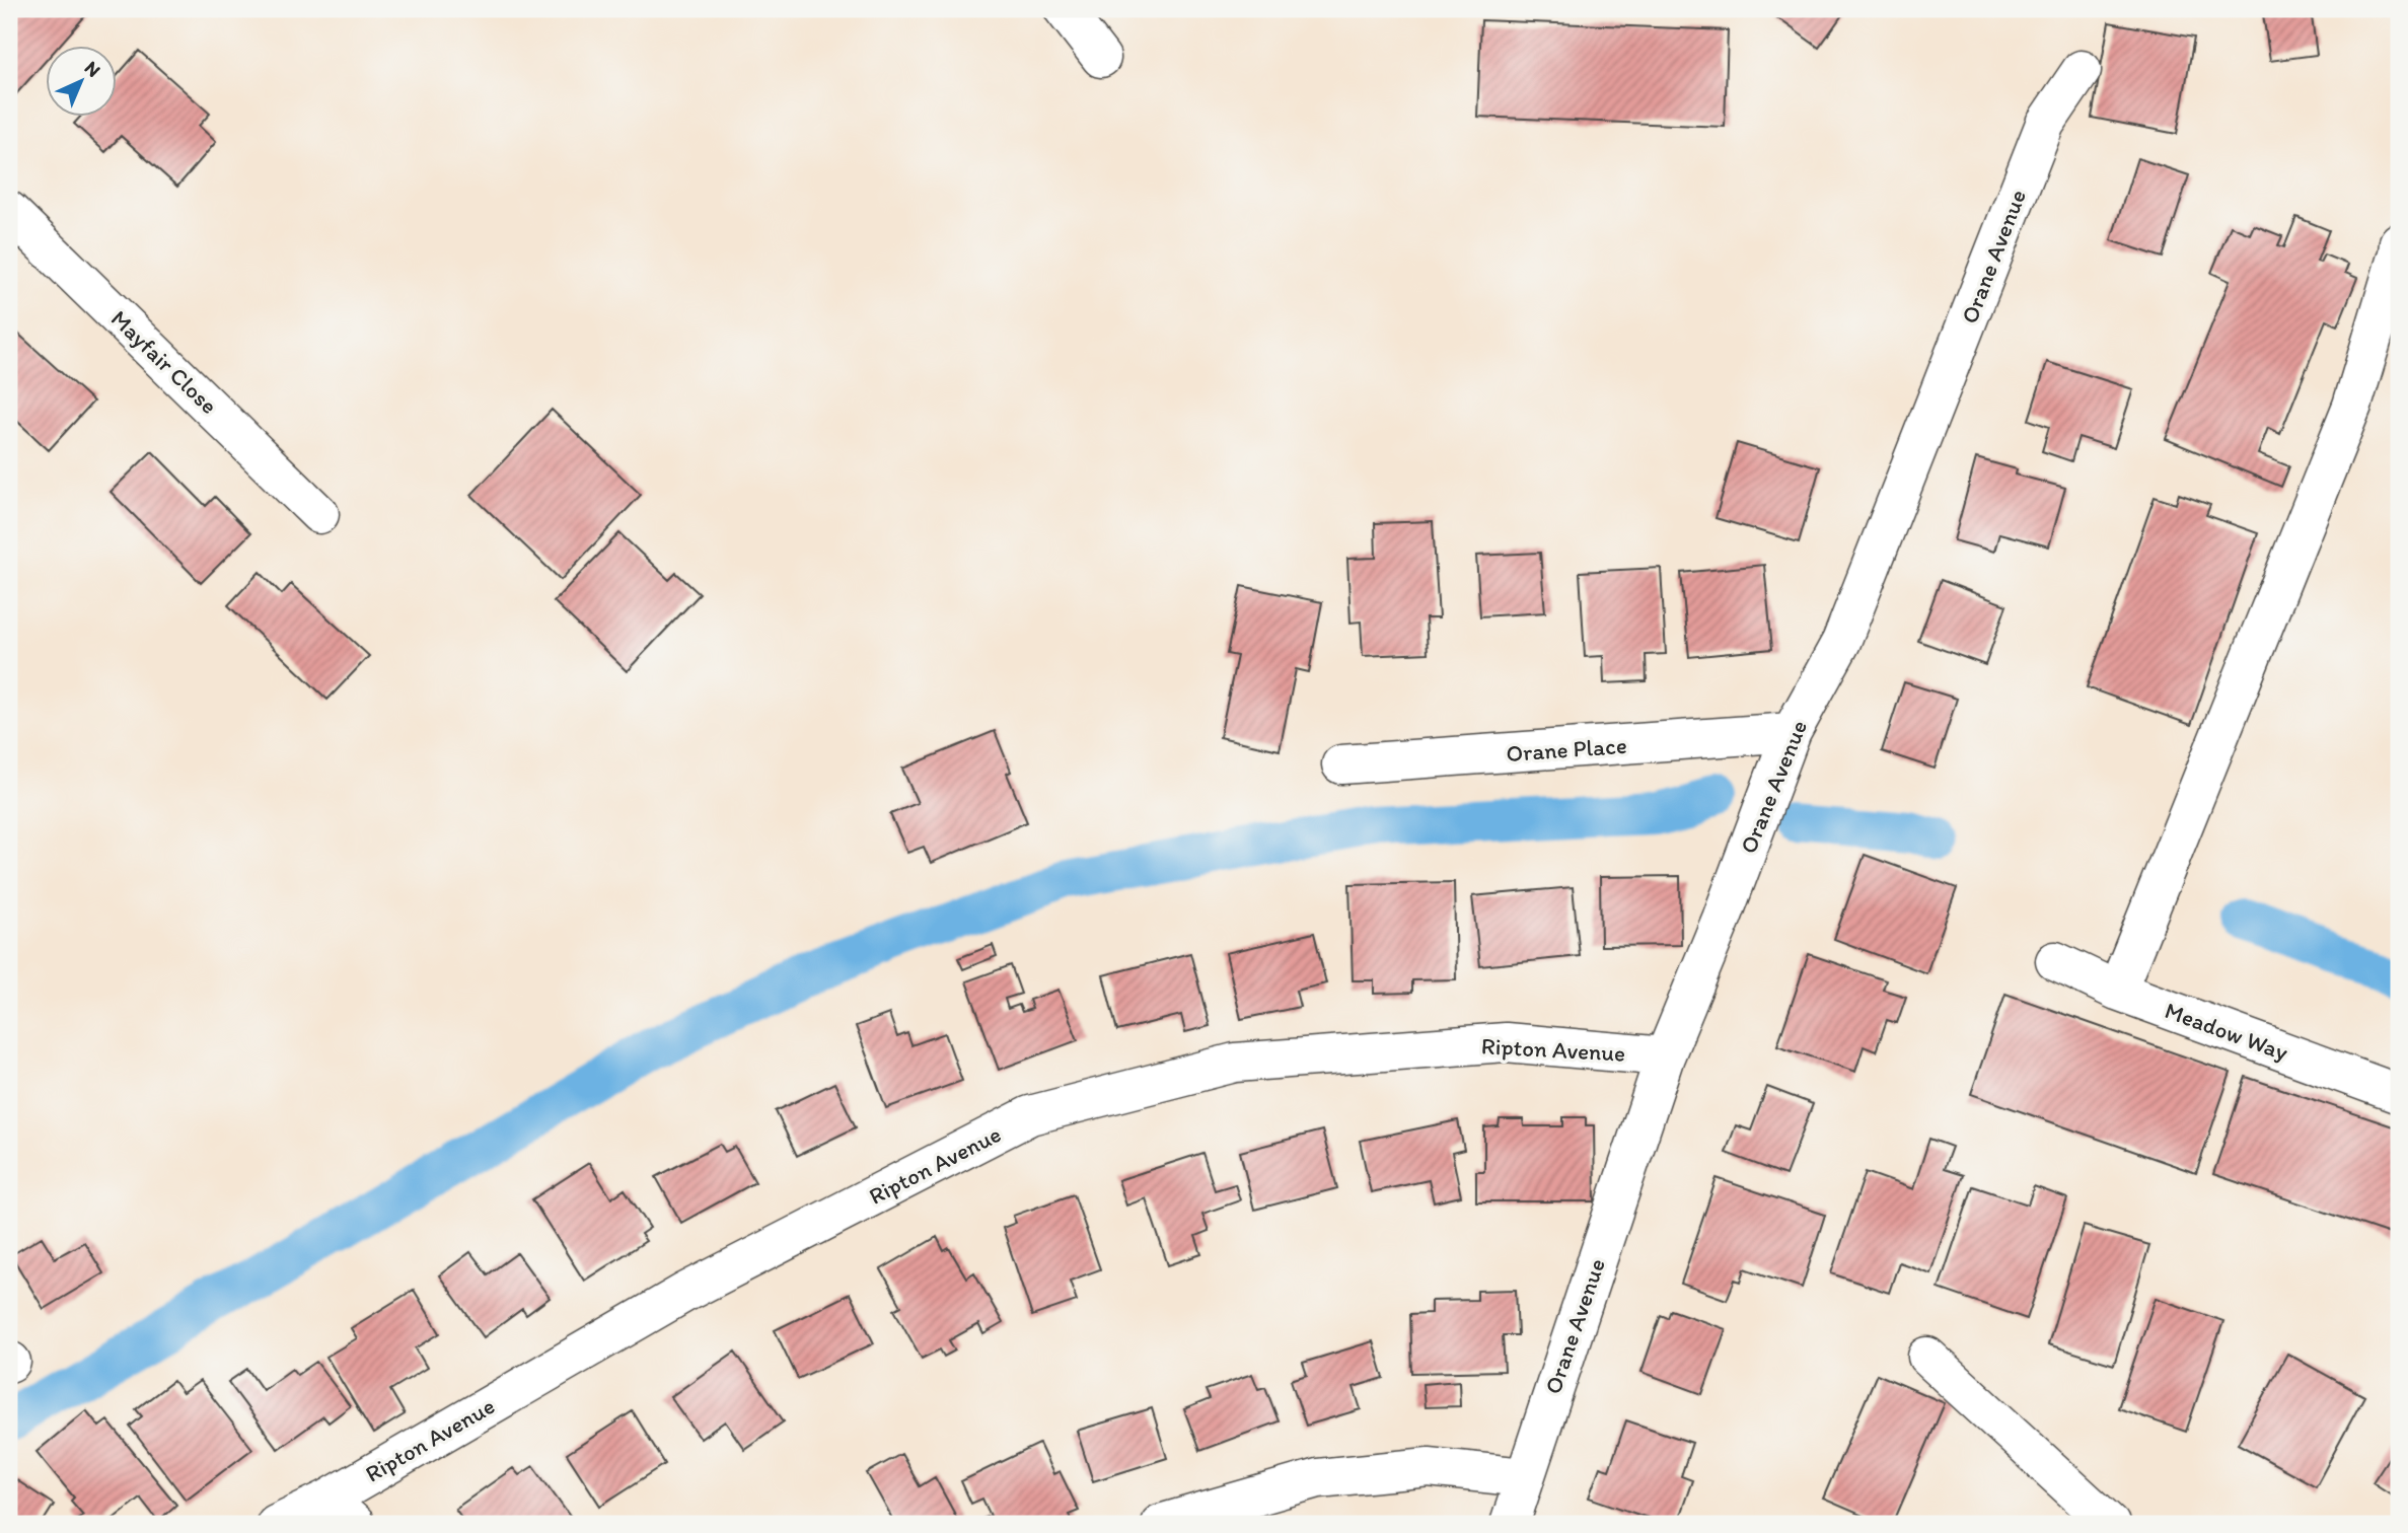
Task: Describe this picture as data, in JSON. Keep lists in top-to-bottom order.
{
  "streets": {
    "street": [
      "Orane Avenue",
      "Mayfair Close",
      "Orane Place",
      "Meadow Way",
      "Ripton Avenue"
    ]
  },
  "crossings": [
    ["Orane Avenue", "Orane Place"],
    ["Orane Avenue", "Ripton Avenue"]
  ],
  "north": "top right"
}
